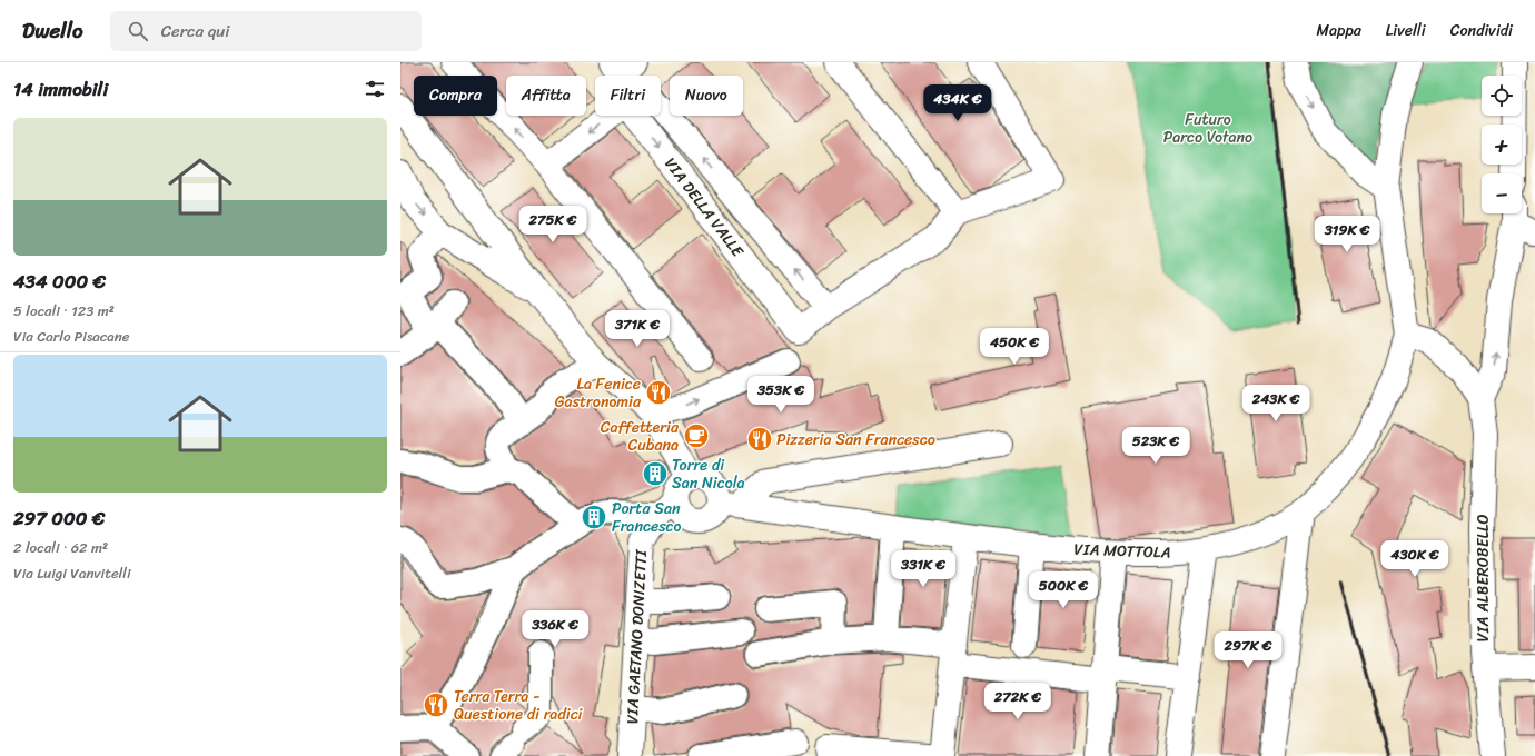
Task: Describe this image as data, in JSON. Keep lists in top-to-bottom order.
{
  "streets": {
    "street": [
      "VIA DELLA VALLE",
      "VIA MOTTOLA",
      "VIA ALBEROBELLO",
      "VIA GAETANO DONIZETTI"
    ]
  },
  "crossings": [
    ["VIA MOTTOLA", "VIA ALBEROBELLO"]
  ],
  "parks": ["Futuro Parco Votano"],
  "places": {
    "restaurant": ["La Fenice Gastronomia", "Pizzeria San Francesco", "Terra Terra - Questione di radici"],
    "cafe": ["Caffetteria Cubana"],
    "building": ["Torre di San Nicola", "Porta San Francesco"]
  },
  "page": {
    "header": "Dwello",
    "search": "Cerca qui",
    "nav": ["Mappa", "Livelli", "Condividi"],
    "heading": "14 immobili",
    "map_buttons": ["+", "−"],
    "chip": [
      "Compra",
      "Affitta",
      "Filtri",
      "Nuovo"
    ],
    "price": [
      "434K €",
      "275K €",
      "319K €",
      "371K €",
      "450K €",
      "353K €",
      "243K €",
      "523K €",
      "430K €",
      "331K €",
      "500K €",
      "336K €",
      "297K €",
      "272K €"
    ],
    "list": [
      {
        "name": "434 000 €",
        "note": "5 locali · 123 m² · Via Carlo Pisacane"
      },
      {
        "name": "297 000 €",
        "note": "2 locali · 62 m² · Via Luigi Vanvitelli"
      }
    ]
  }
}
